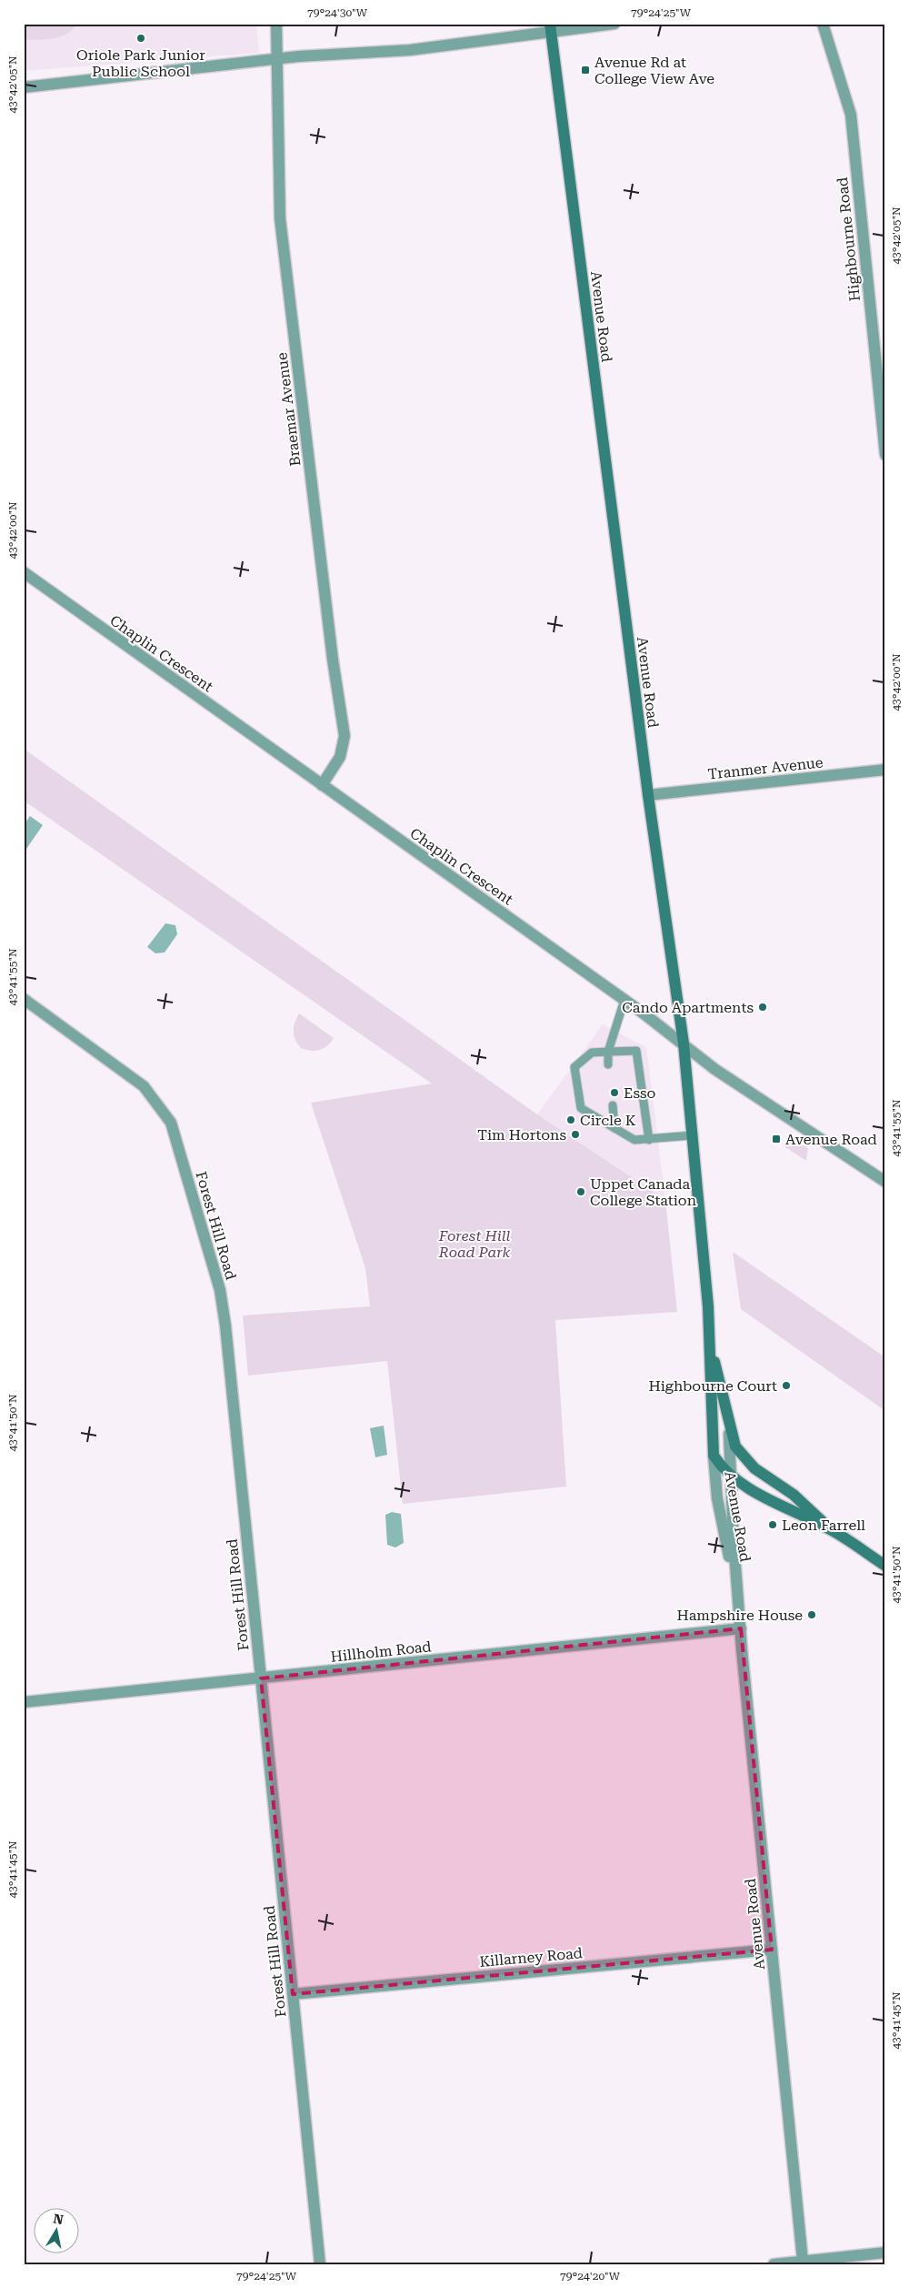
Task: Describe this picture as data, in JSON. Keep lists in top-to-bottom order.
{
  "streets": {
    "main road": ["Avenue Road"],
    "street": [
      "Highbourne Road",
      "Braemar Avenue",
      "Chaplin Crescent",
      "Tranmer Avenue",
      "Forest Hill Road",
      "Hillholm Road",
      "Killarney Road"
    ]
  },
  "crossings": [
    ["Avenue Road", "Chaplin Crescent"],
    ["Avenue Road", "Tranmer Avenue"],
    ["Avenue Road", "Hillholm Road"],
    ["Avenue Road", "Killarney Road"],
    ["Braemar Avenue", "Chaplin Crescent"],
    ["Forest Hill Road", "Hillholm Road"],
    ["Forest Hill Road", "Killarney Road"]
  ],
  "parks": ["Forest Hill Road Park"],
  "places": {
    "other": [
      "Oriole Park Junior Public School",
      "Cando Apartments",
      "Esso",
      "Circle K",
      "Tim Hortons",
      "Uppet Canada College Station",
      "Highbourne Court",
      "Leon Farrell",
      "Hampshire House"
    ],
    "transit": ["Avenue Rd at College View Ave", "Avenue Road"]
  },
  "north": "top",
  "coordinates": [
    "79°24'30\"W",
    "79°24'25\"W",
    "43°42'05\"N",
    "43°42'00\"N",
    "43°41'55\"N",
    "43°41'50\"N",
    "43°41'45\"N",
    "79°24'20\"W"
  ]
}
